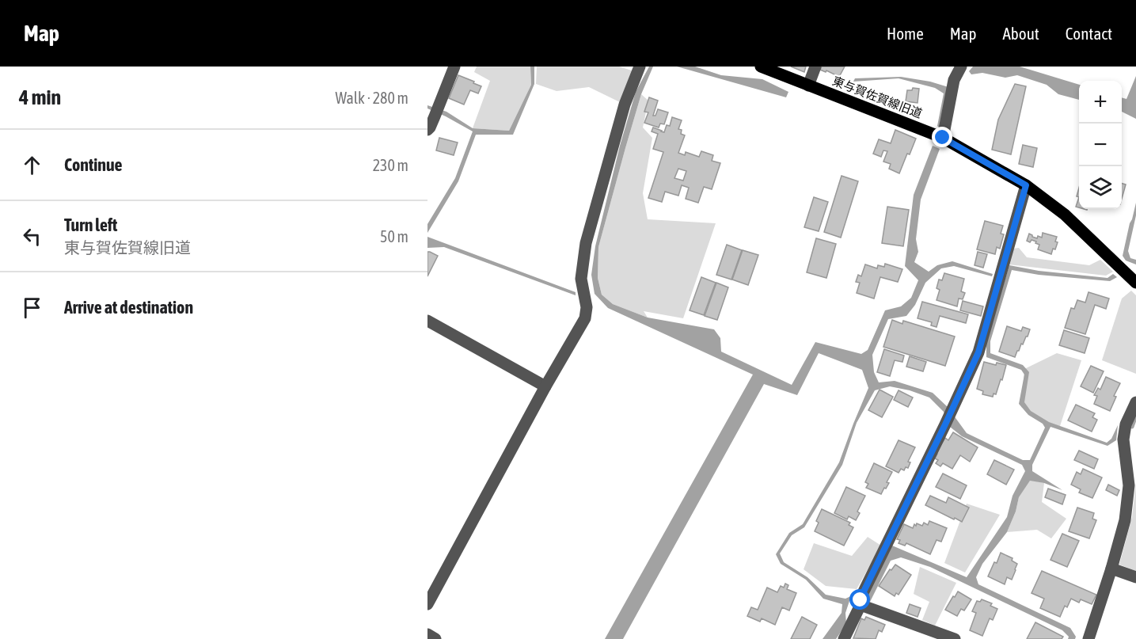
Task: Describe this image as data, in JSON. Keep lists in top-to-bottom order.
{
  "streets": {
    "main road": ["東与賀佐賀線旧道"]
  },
  "page": {
    "header": "Map",
    "nav": [
      "Home",
      "Map",
      "About",
      "Contact"
    ],
    "heading": ["4 min", "Walk · 280 m"],
    "map_buttons": ["+", "−"],
    "list": [
      ["Continue", "230 m"],
      ["Turn left", "東与賀佐賀線旧道", "50 m"],
      "Arrive at destination"
    ]
  }
}
